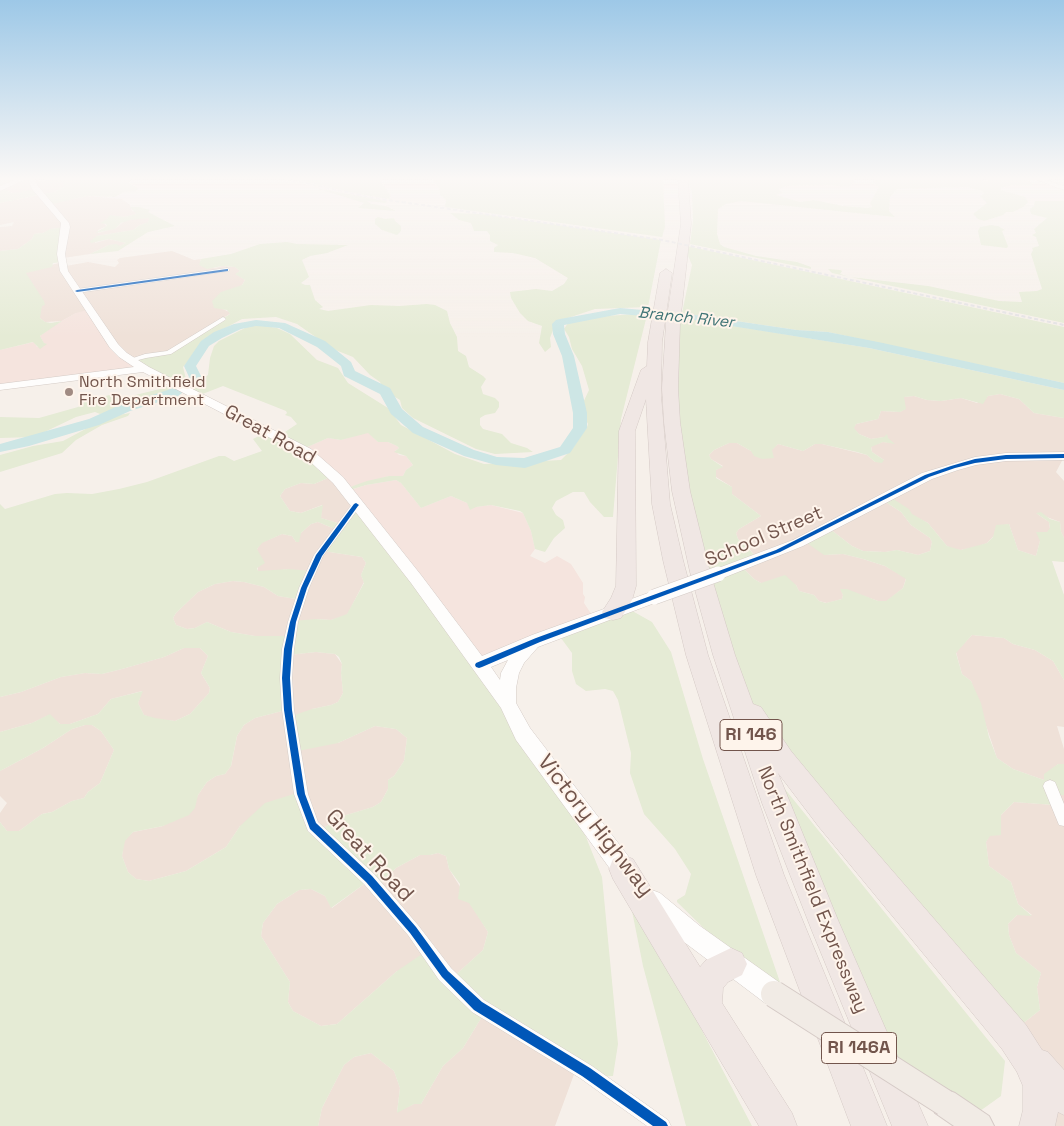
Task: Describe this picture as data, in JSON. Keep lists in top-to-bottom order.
{
  "streets": {
    "highway": ["RI 146", "North Smithfield Expressway"],
    "main road": [
      "Great Road",
      "School Street",
      "Victory Highway",
      "RI 146A"
    ]
  },
  "crossings": [
    ["Great Road", "Victory Highway"],
    ["School Street", "Victory Highway"]
  ],
  "water": ["Branch River"],
  "places": ["North Smithfield Fire Department"]
}
